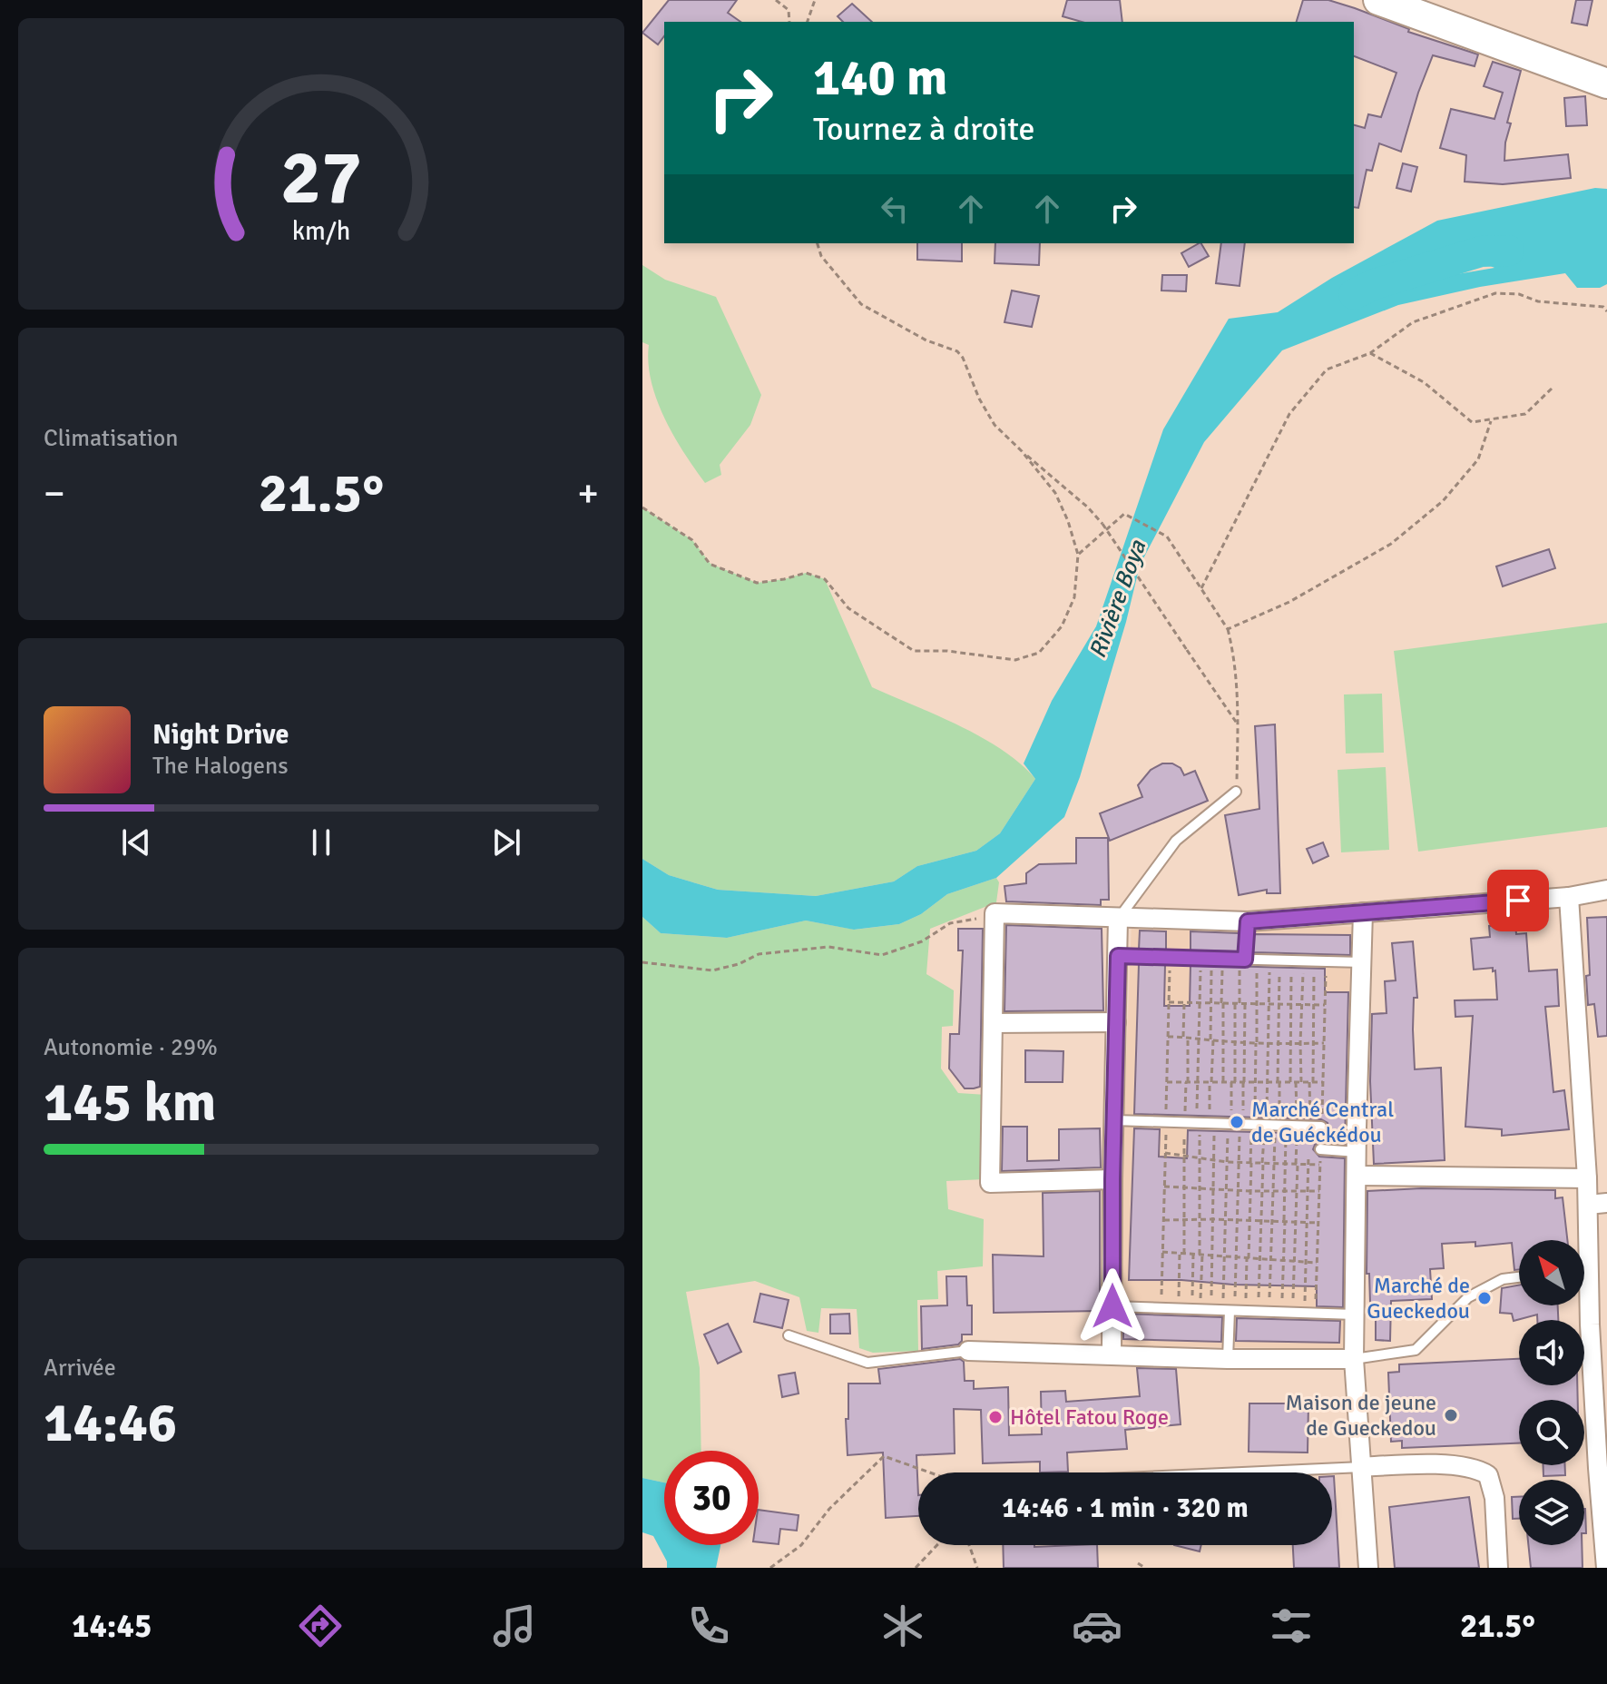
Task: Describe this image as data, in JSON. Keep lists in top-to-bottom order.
{
  "water": ["Rivière Boya"],
  "places": [
    "Marché Central de Guéckédou",
    "Marché de Gueckedou",
    "Maison de jeune de Gueckedou",
    "Hôtel Fatou Roge"
  ],
  "north": "top left",
  "page": {
    "turn": ["140 m", "Tournez à droite"],
    "tile": [
      "Climatisation",
      ["Autonomie · 29%", "145 km"],
      ["Arrivée", "14:46"]
    ],
    "heat": ["−", "21.5°", "+"],
    "song": ["Night Drive", "The Halogens"],
    "limit": "30",
    "trip": "14:46 · 1 min · 320 m",
    "tabs": ["14:45", "21.5°"],
    "gauge": ["27", "km/h"]
  }
}
